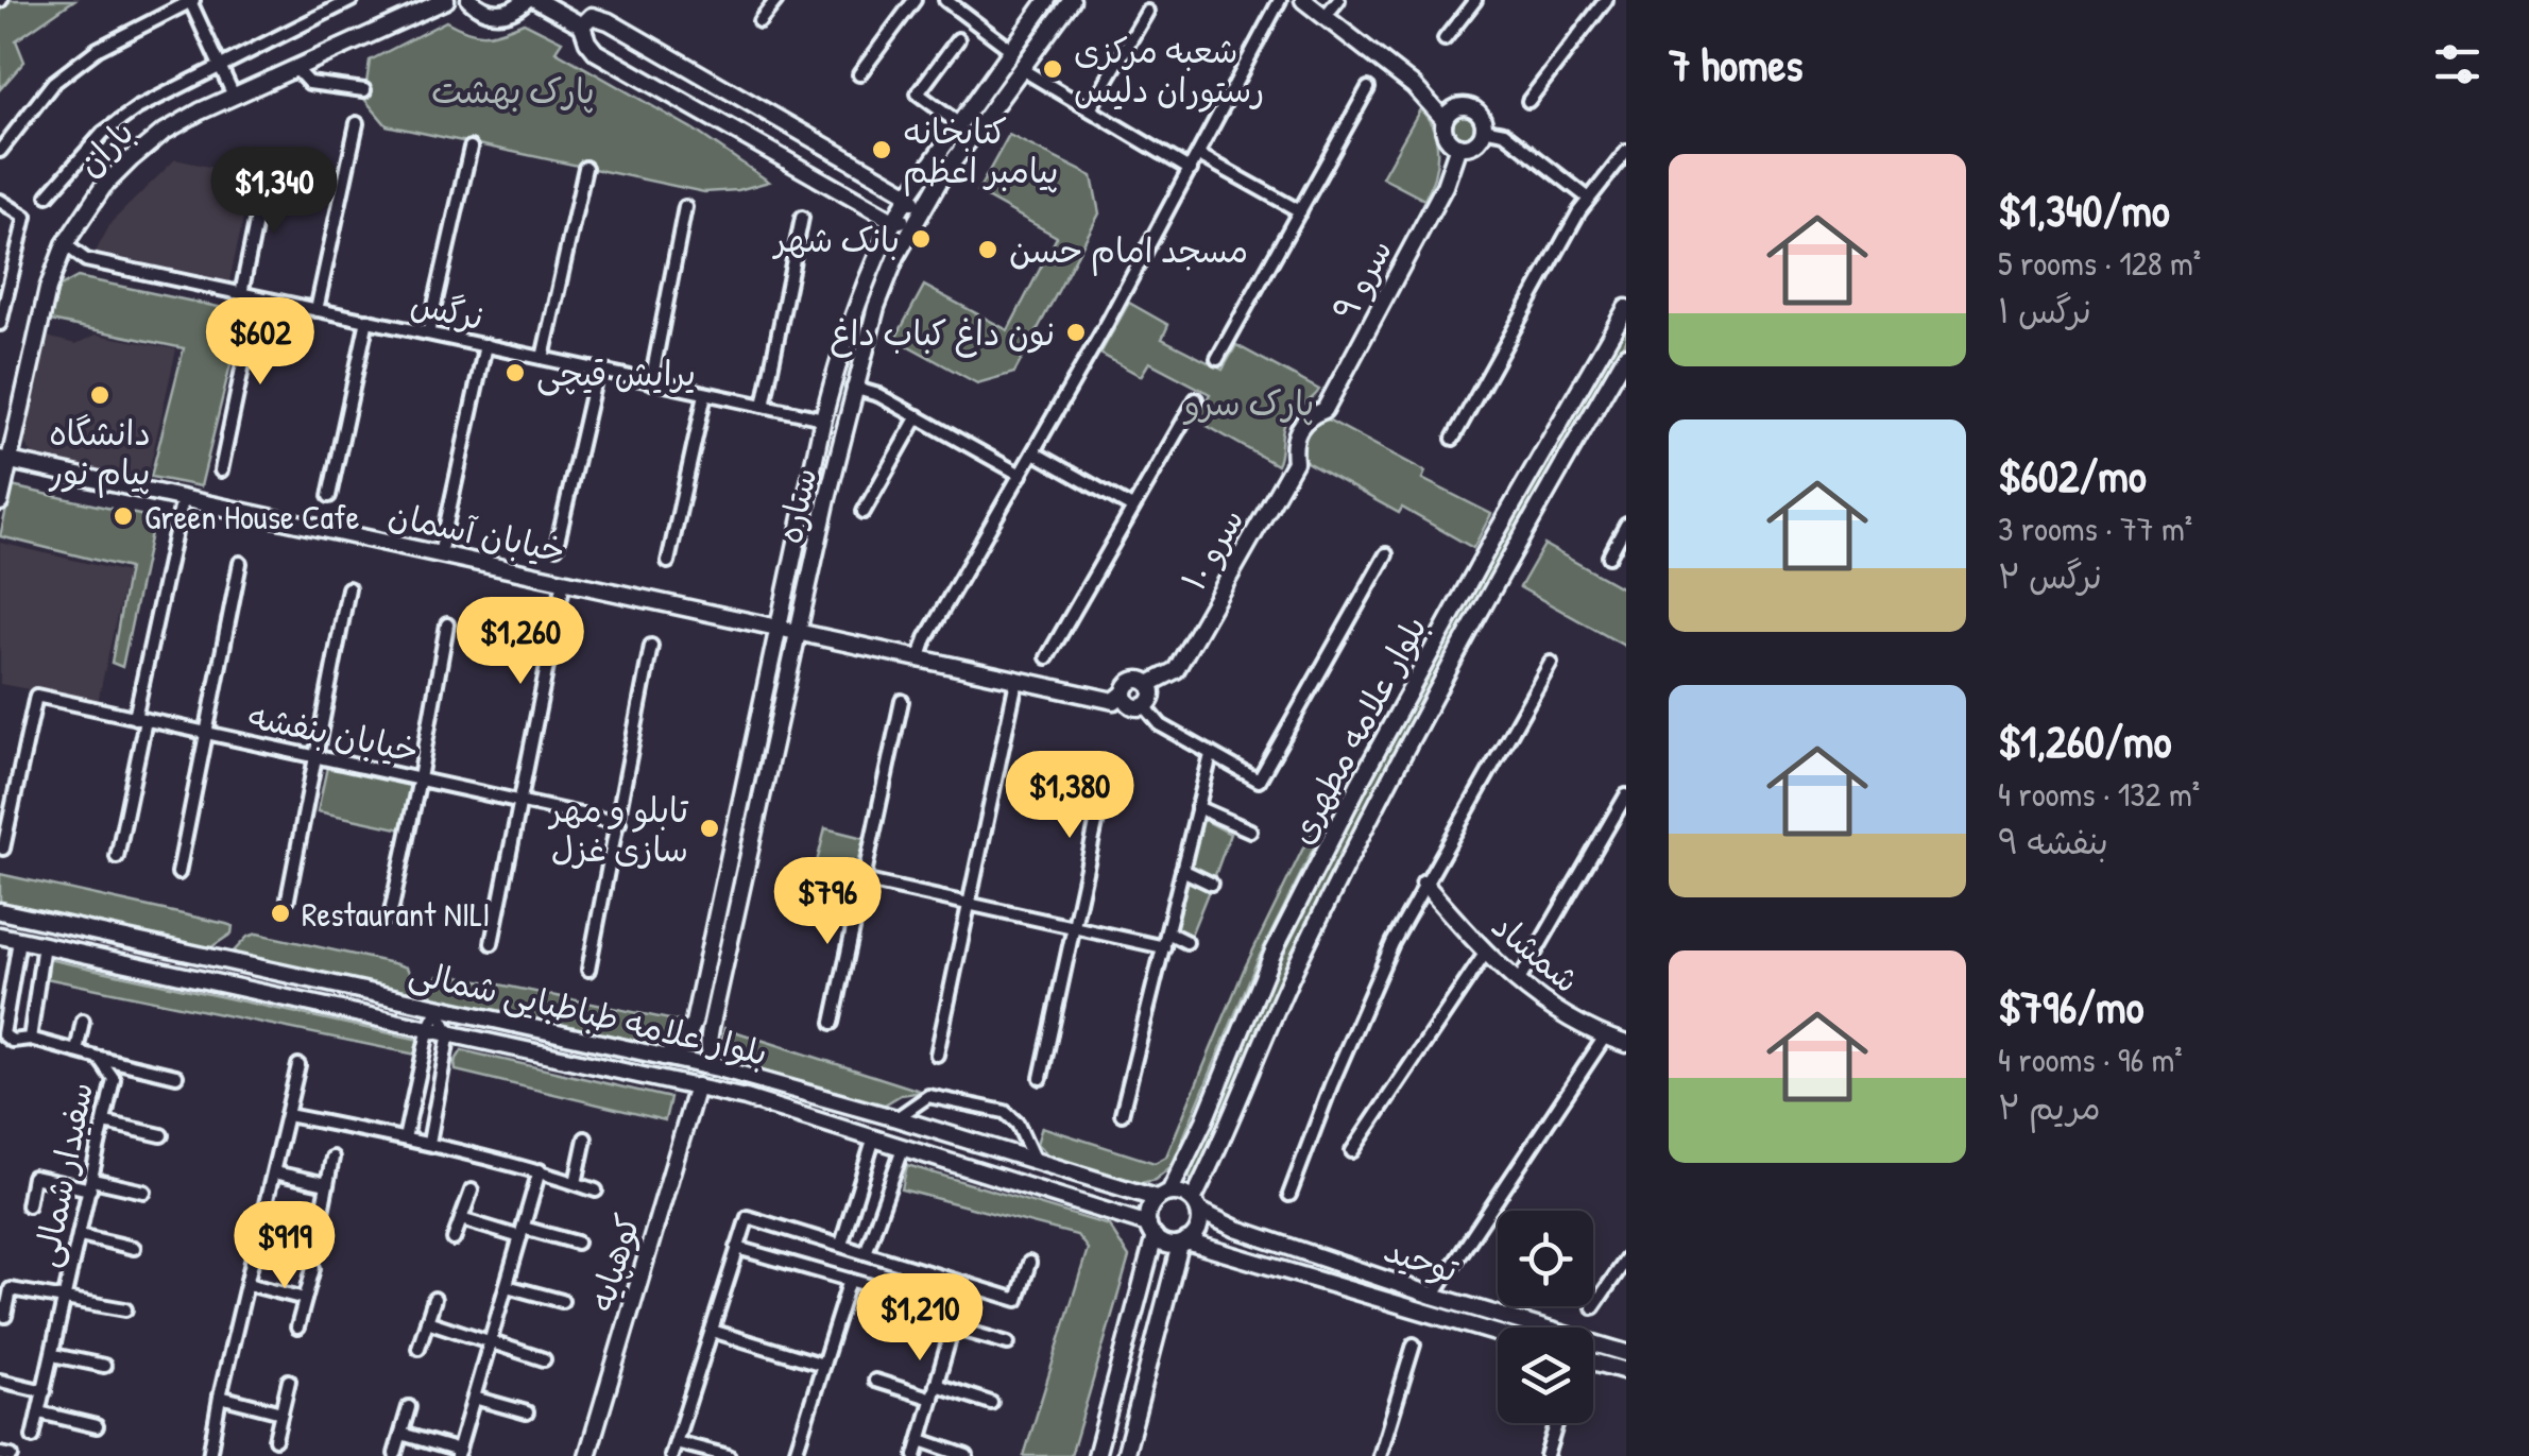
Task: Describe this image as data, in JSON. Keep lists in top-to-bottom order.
{
  "streets": {
    "street": [
      "باران",
      "سرو ۹",
      "نرگس",
      "ستاره",
      "خیابان آسمان",
      "سرو ۱۰",
      "بلوار علامه مطهری",
      "خیابان بنفشه",
      "شمشاد",
      "بلوار علامه طباطبایی شمالی",
      "سفیدار شمالی",
      "توحید",
      "کوهپایه"
    ]
  },
  "crossings": [
    ["باران", "نرگس"],
    ["باران", "خیابان آسمان"],
    ["سرو ۹", "سرو ۱۰"],
    ["نرگس", "ستاره"],
    ["ستاره", "خیابان آسمان"],
    ["ستاره", "بلوار علامه طباطبایی شمالی"],
    ["خیابان آسمان", "سرو ۱۰"],
    ["بلوار علامه مطهری", "بلوار علامه طباطبایی شمالی"],
    ["بلوار علامه مطهری", "توحید"],
    ["بلوار علامه طباطبایی شمالی", "توحید"],
    ["بلوار علامه طباطبایی شمالی", "کوهپایه"]
  ],
  "parks": ["پارک بهشت", "پارک سرو"],
  "places": [
    "شعبه مرکزی رستوران دلیس",
    "کتابخانه پیامبر اعظم",
    "بانک شهر",
    "مسجد امام حسن",
    "نون داغ کباب داغ",
    "یرایش قیچی",
    "دانشگاه پیام نور",
    "Green House Cafe",
    "تابلو و مهر سازی غزل",
    "Restaurant NILI"
  ],
  "page": {
    "heading": "7 homes",
    "list": [
      {
        "name": "$1,340/mo",
        "note": "5 rooms · 128 m² · نرگس ۱"
      },
      {
        "name": "$602/mo",
        "note": "3 rooms · 77 m² · نرگس ۲"
      },
      {
        "name": "$1,260/mo",
        "note": "4 rooms · 132 m² · بنفشه ۹"
      },
      {
        "name": "$796/mo",
        "note": "4 rooms · 96 m² · مریم ۲"
      }
    ],
    "price": [
      "$1,340",
      "$602",
      "$1,260",
      "$1,380",
      "$796",
      "$919",
      "$1,210"
    ]
  }
}
